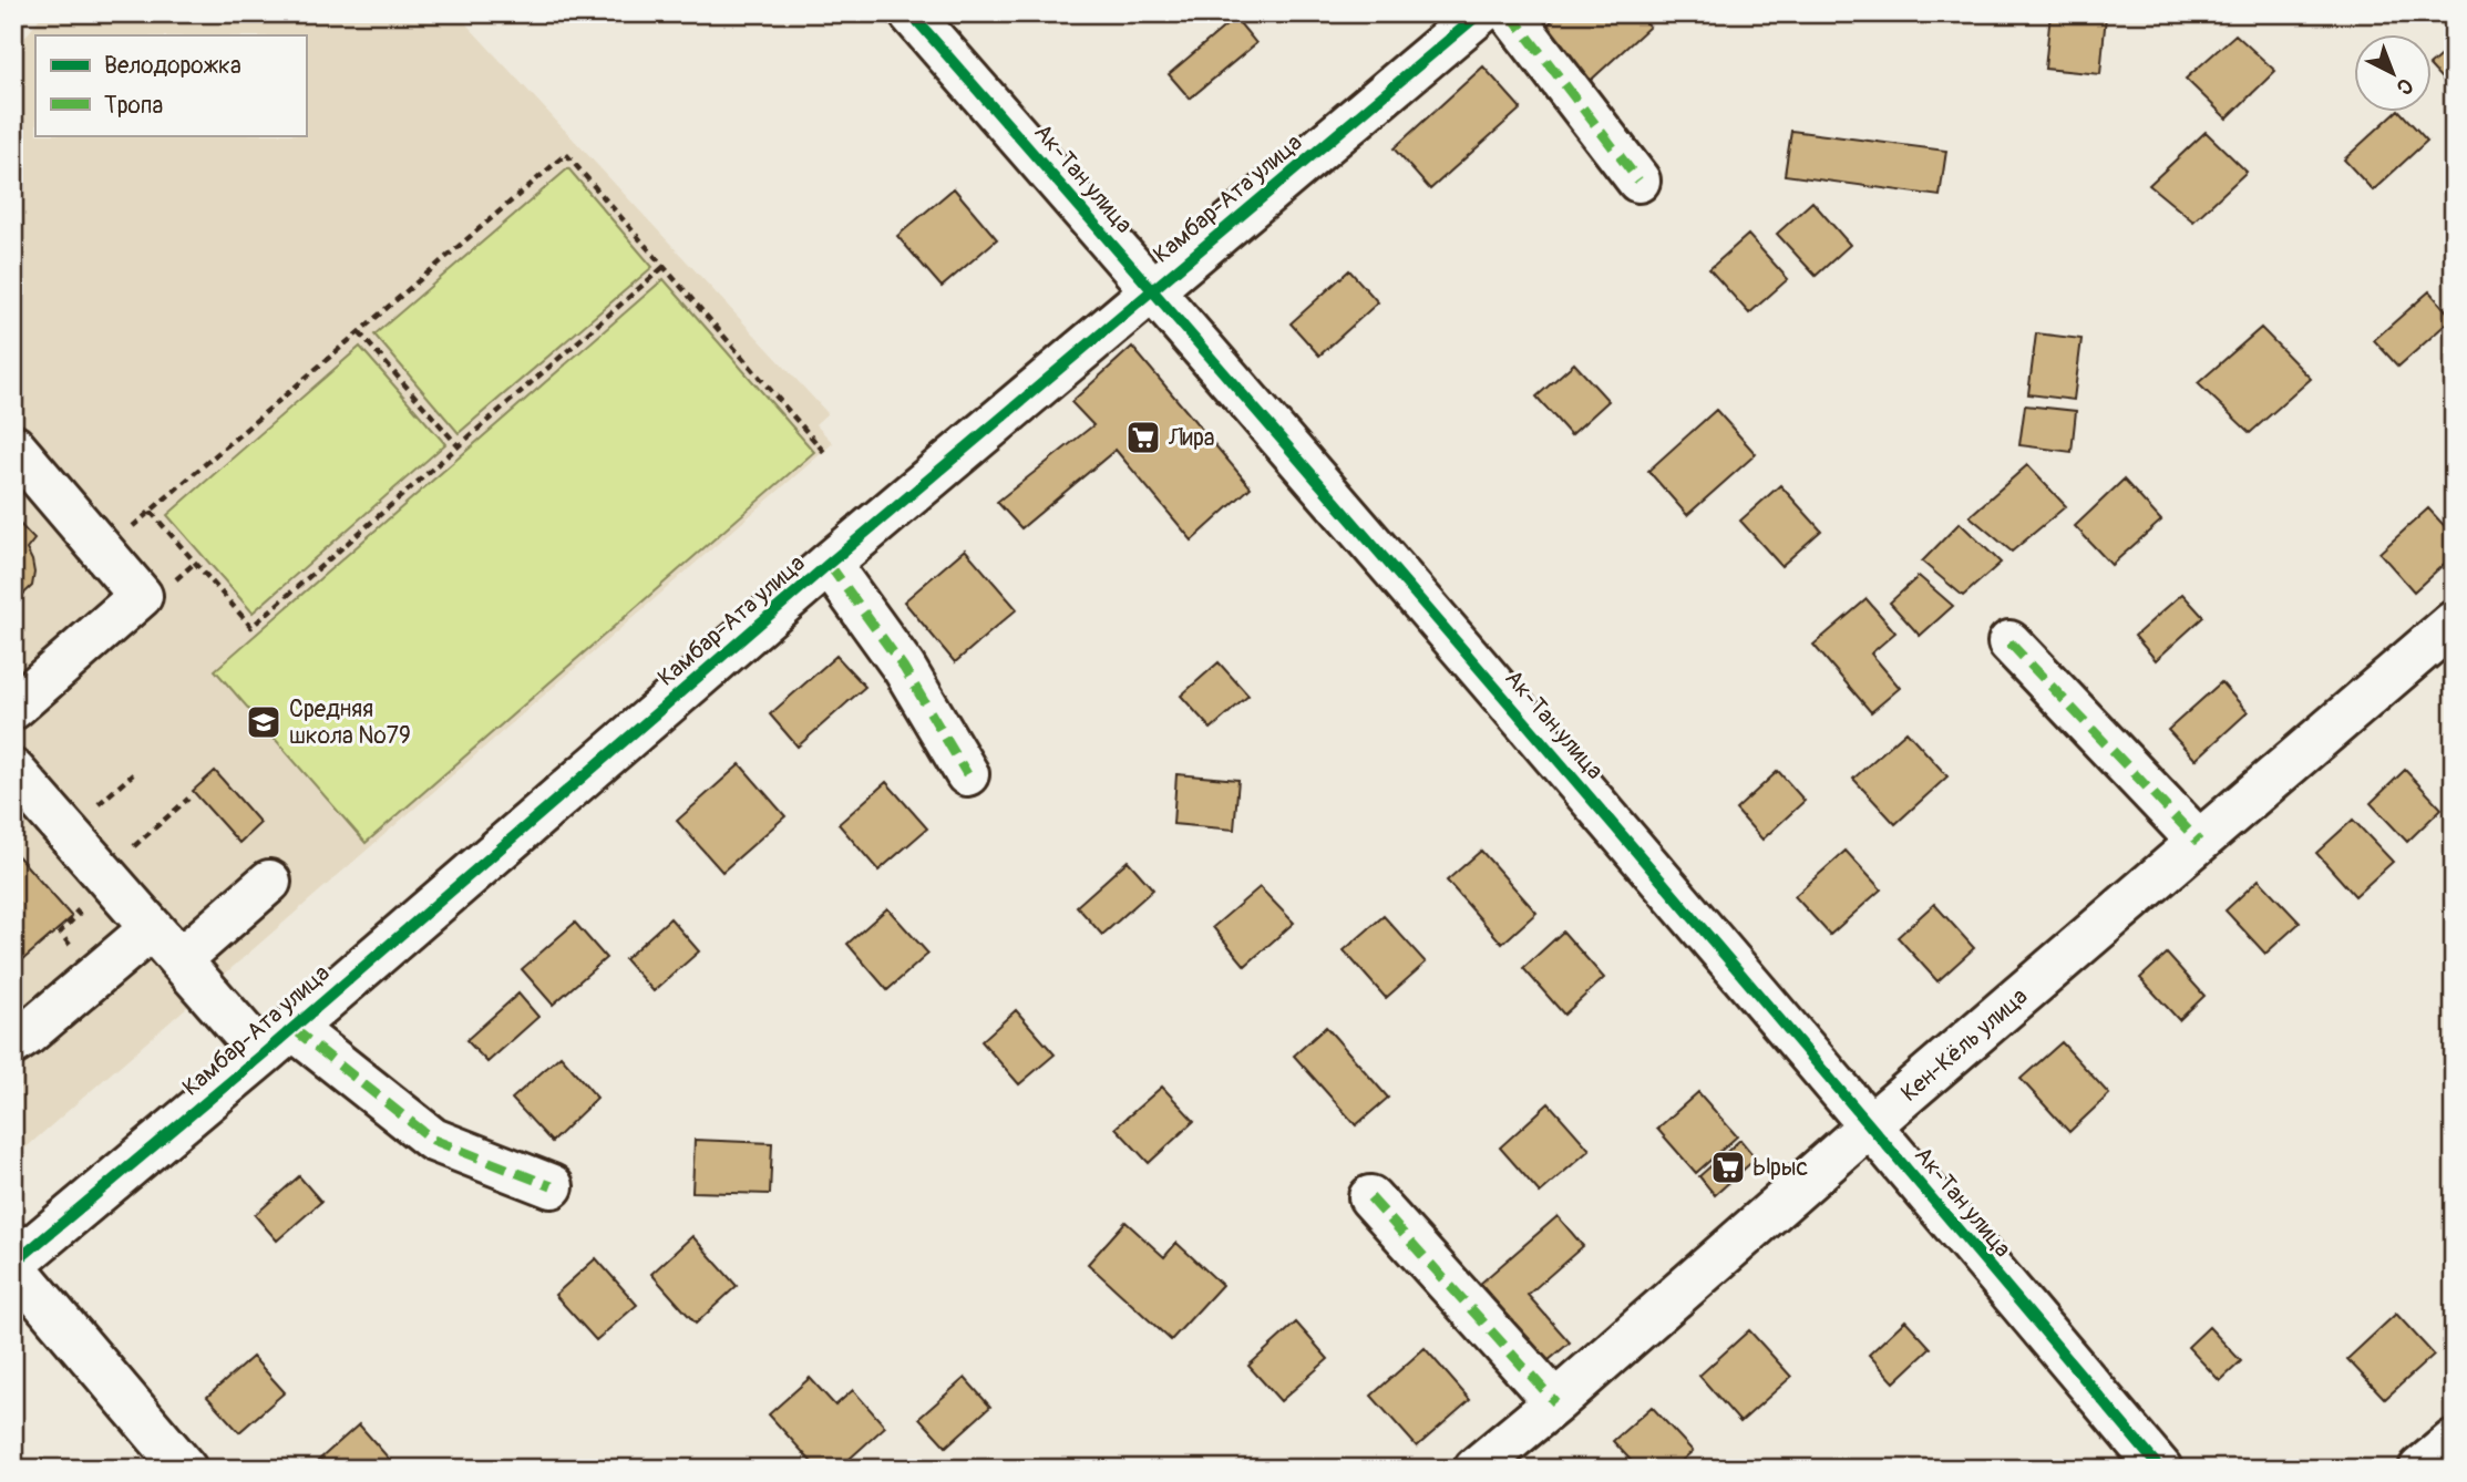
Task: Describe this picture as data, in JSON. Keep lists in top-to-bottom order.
{
  "streets": {
    "street": ["Ак-Тан улица", "Камбар-Ата улица", "Кен-Кёль улица"]
  },
  "crossings": [
    ["Ак-Тан улица", "Камбар-Ата улица"],
    ["Ак-Тан улица", "Кен-Кёль улица"]
  ],
  "places": {
    "supermarket": ["Лира", "Ырыс"],
    "school or university": ["Средняя школа №79"]
  },
  "legend": ["Велодорожка", "Тропа"],
  "north": "bottom right"
}
